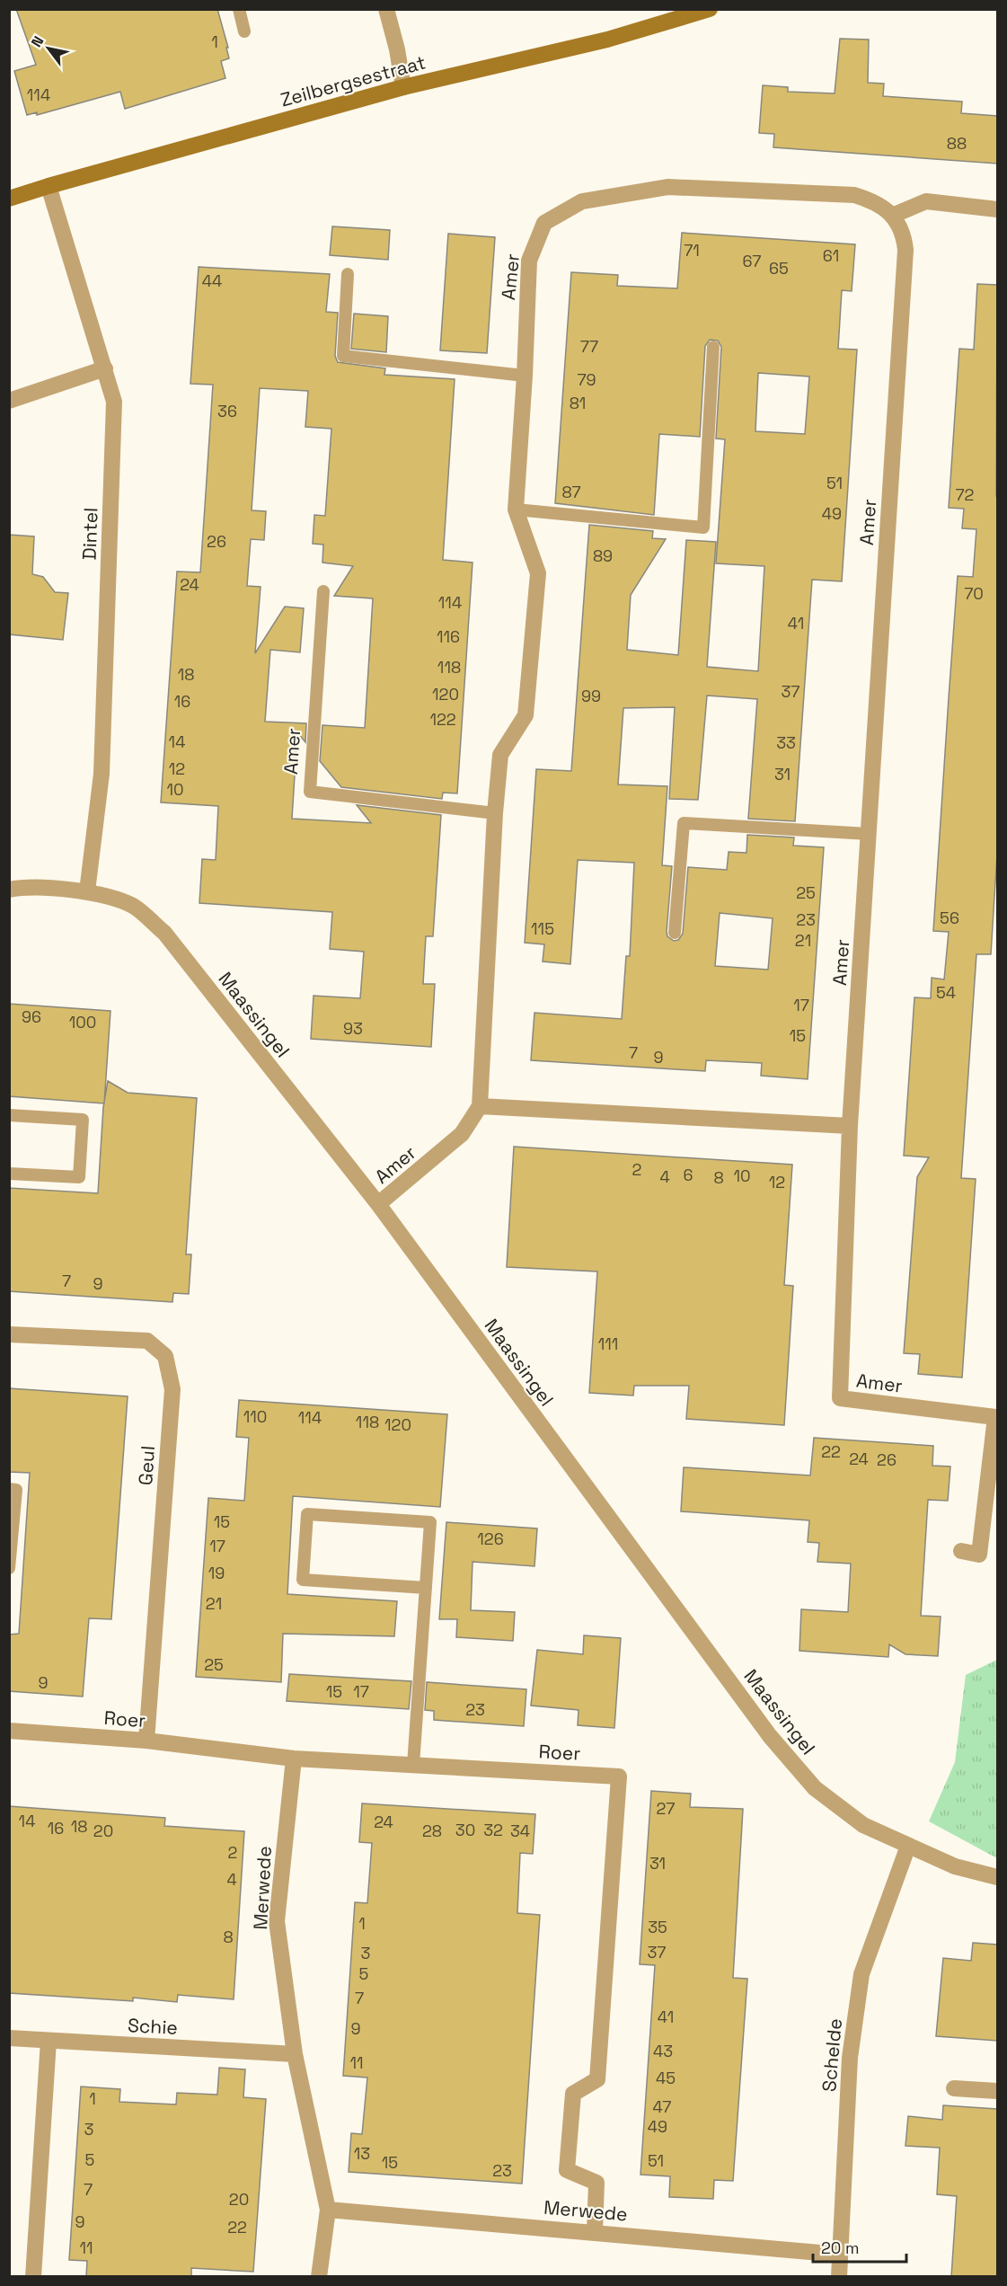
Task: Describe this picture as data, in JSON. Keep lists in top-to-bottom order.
{
  "streets": {
    "street": [
      "Zeilbergsestraat",
      "Amer",
      "Dintel",
      "Maassingel",
      "Geul",
      "Roer",
      "Merwede",
      "Schie",
      "Schelde"
    ]
  },
  "crossings": [
    ["Zeilbergsestraat", "Dintel"],
    ["Amer", "Maassingel"],
    ["Dintel", "Maassingel"],
    ["Maassingel", "Schelde"],
    ["Geul", "Roer"],
    ["Roer", "Merwede"],
    ["Merwede", "Schie"],
    ["Merwede", "Schelde"]
  ],
  "house_numbers": [
    "1",
    "114",
    "88",
    "71",
    "61",
    "67",
    "65",
    "44",
    "77",
    "79",
    "81",
    "36",
    "51",
    "87",
    "72",
    "49",
    "26",
    "89",
    "24",
    "70",
    "114",
    "41",
    "116",
    "118",
    "18",
    "37",
    "120",
    "99",
    "16",
    "122",
    "14",
    "33",
    "12",
    "31",
    "10",
    "25",
    "56",
    "23",
    "115",
    "21",
    "54",
    "17",
    "96",
    "100",
    "93",
    "15",
    "7",
    "9",
    "2",
    "6",
    "10",
    "4",
    "8",
    "12",
    "7",
    "9",
    "111",
    "110",
    "114",
    "118",
    "120",
    "22",
    "24",
    "26",
    "15",
    "126",
    "17",
    "19",
    "21",
    "25",
    "9",
    "15",
    "17",
    "23",
    "27",
    "14",
    "24",
    "18",
    "16",
    "30",
    "32",
    "20",
    "28",
    "34",
    "2",
    "31",
    "4",
    "1",
    "35",
    "8",
    "37",
    "3",
    "5",
    "7",
    "41",
    "9",
    "43",
    "11",
    "45",
    "1",
    "47",
    "49",
    "3",
    "13",
    "5",
    "51",
    "15",
    "23",
    "7",
    "20",
    "9",
    "22",
    "11"
  ],
  "scale_bar": "20 m",
  "north": "top left"
}
